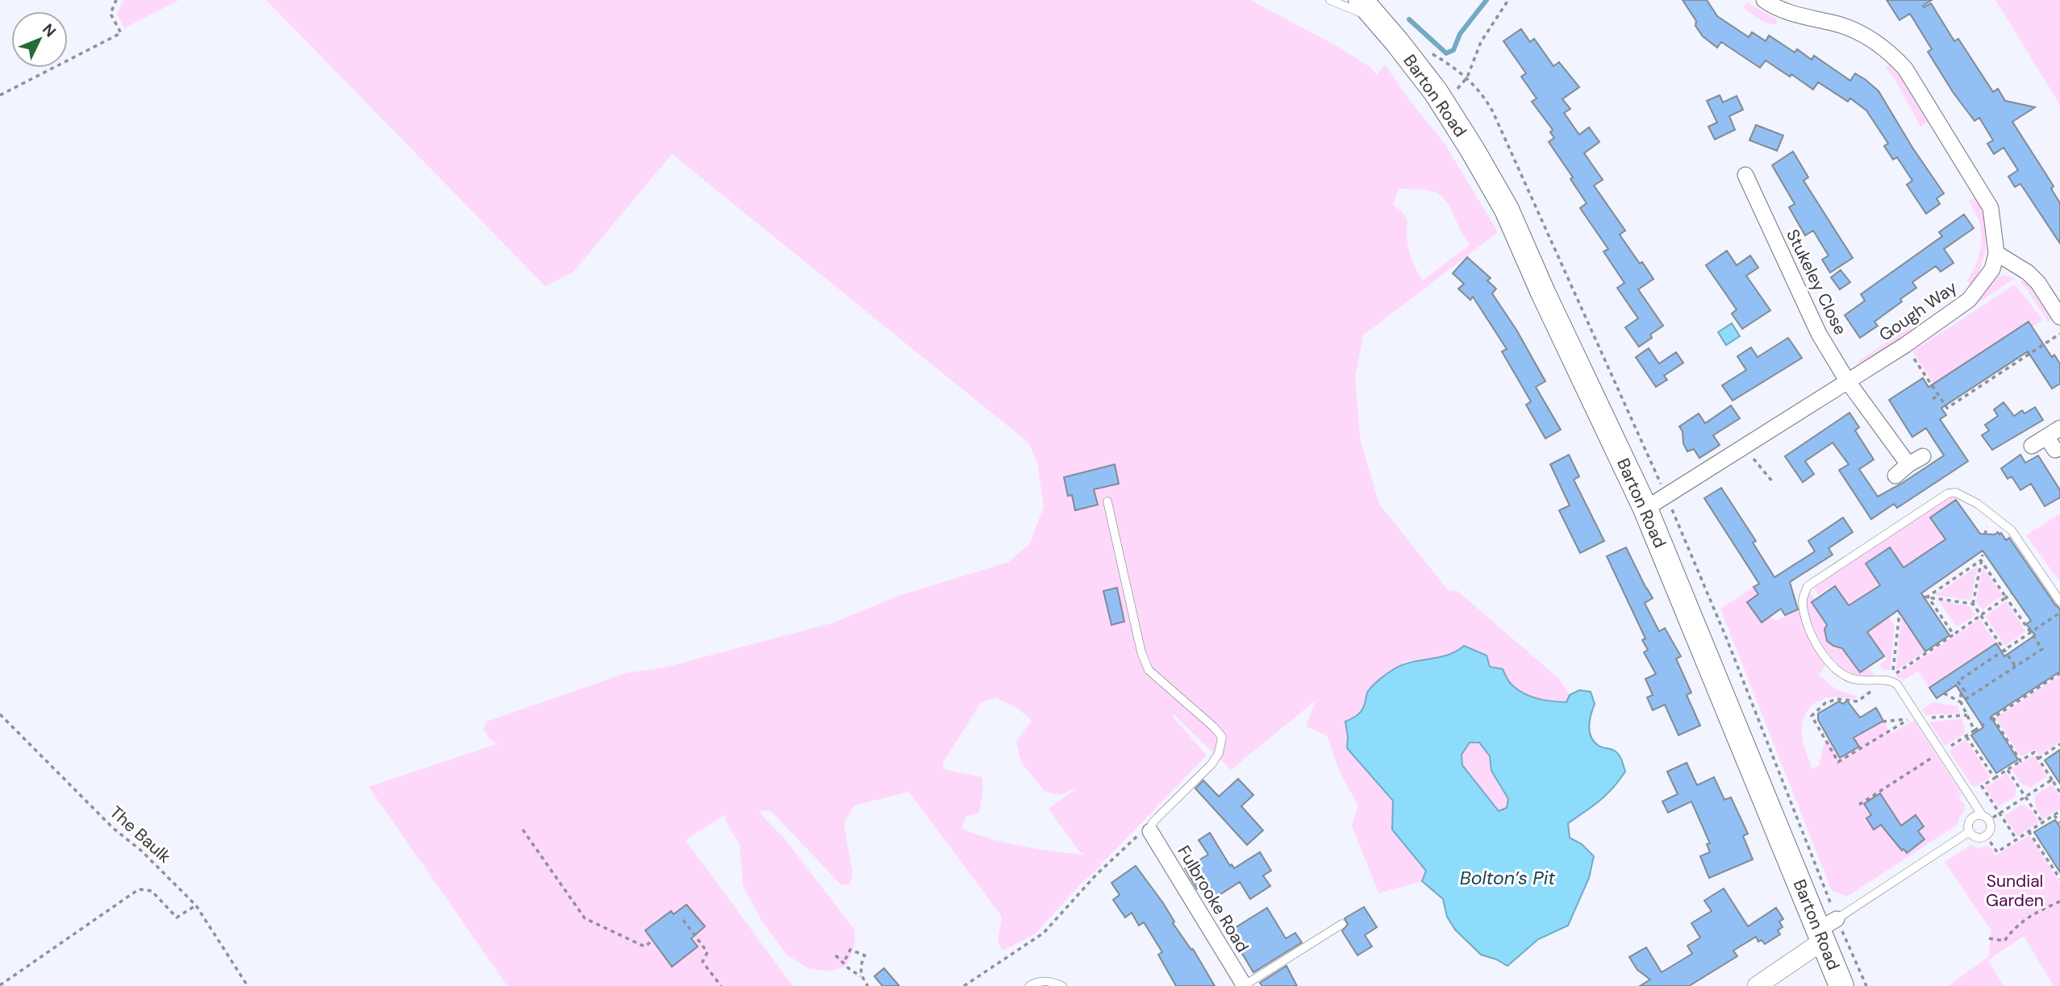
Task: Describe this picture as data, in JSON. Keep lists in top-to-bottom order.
{
  "streets": {
    "main road": ["Barton Road"],
    "street": ["Stukeley Close", "Gough Way", "Fulbrooke Road"],
    "path": ["The Baulk"]
  },
  "crossings": [
    ["Barton Road", "Gough Way"],
    ["Stukeley Close", "Gough Way"]
  ],
  "water": ["Bolton’s Pit"],
  "parks": ["Sundial Garden"],
  "north": "top right"
}
